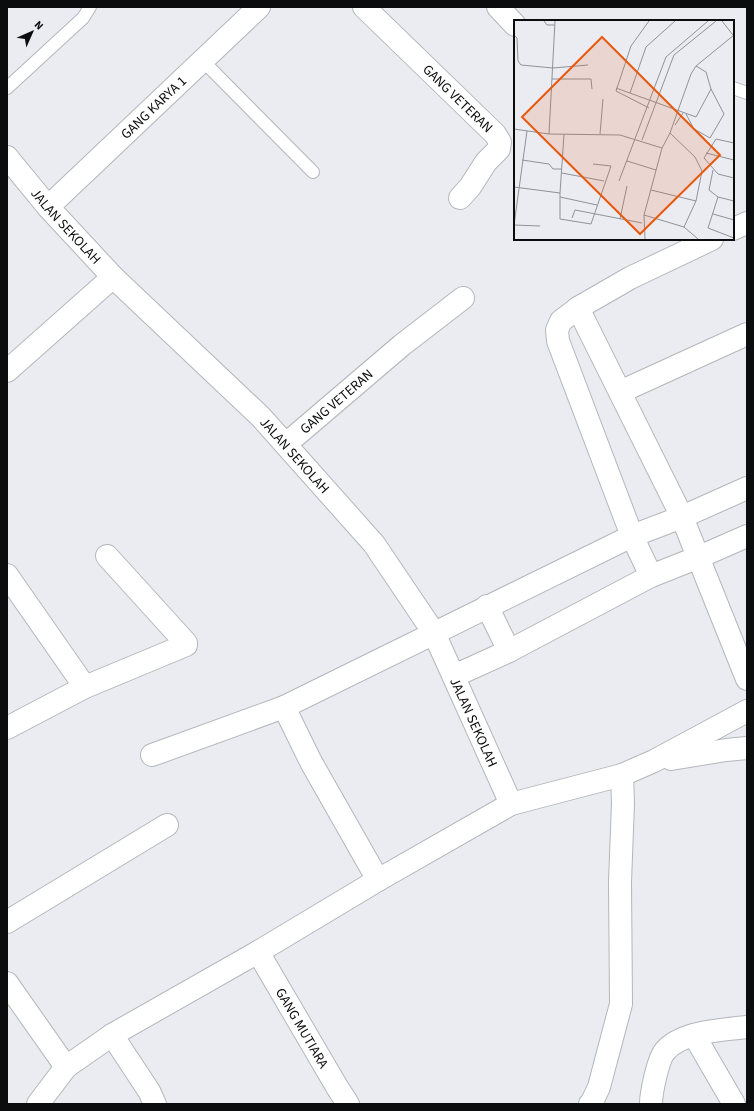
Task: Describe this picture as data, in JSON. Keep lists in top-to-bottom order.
{
  "streets": {
    "street": [
      "GANG VETERAN",
      "GANG KARYA 1",
      "JALAN SEKOLAH",
      "GANG MUTIARA"
    ]
  },
  "crossings": [
    ["GANG VETERAN", "JALAN SEKOLAH"],
    ["GANG KARYA 1", "JALAN SEKOLAH"]
  ],
  "north": "top right"
}
